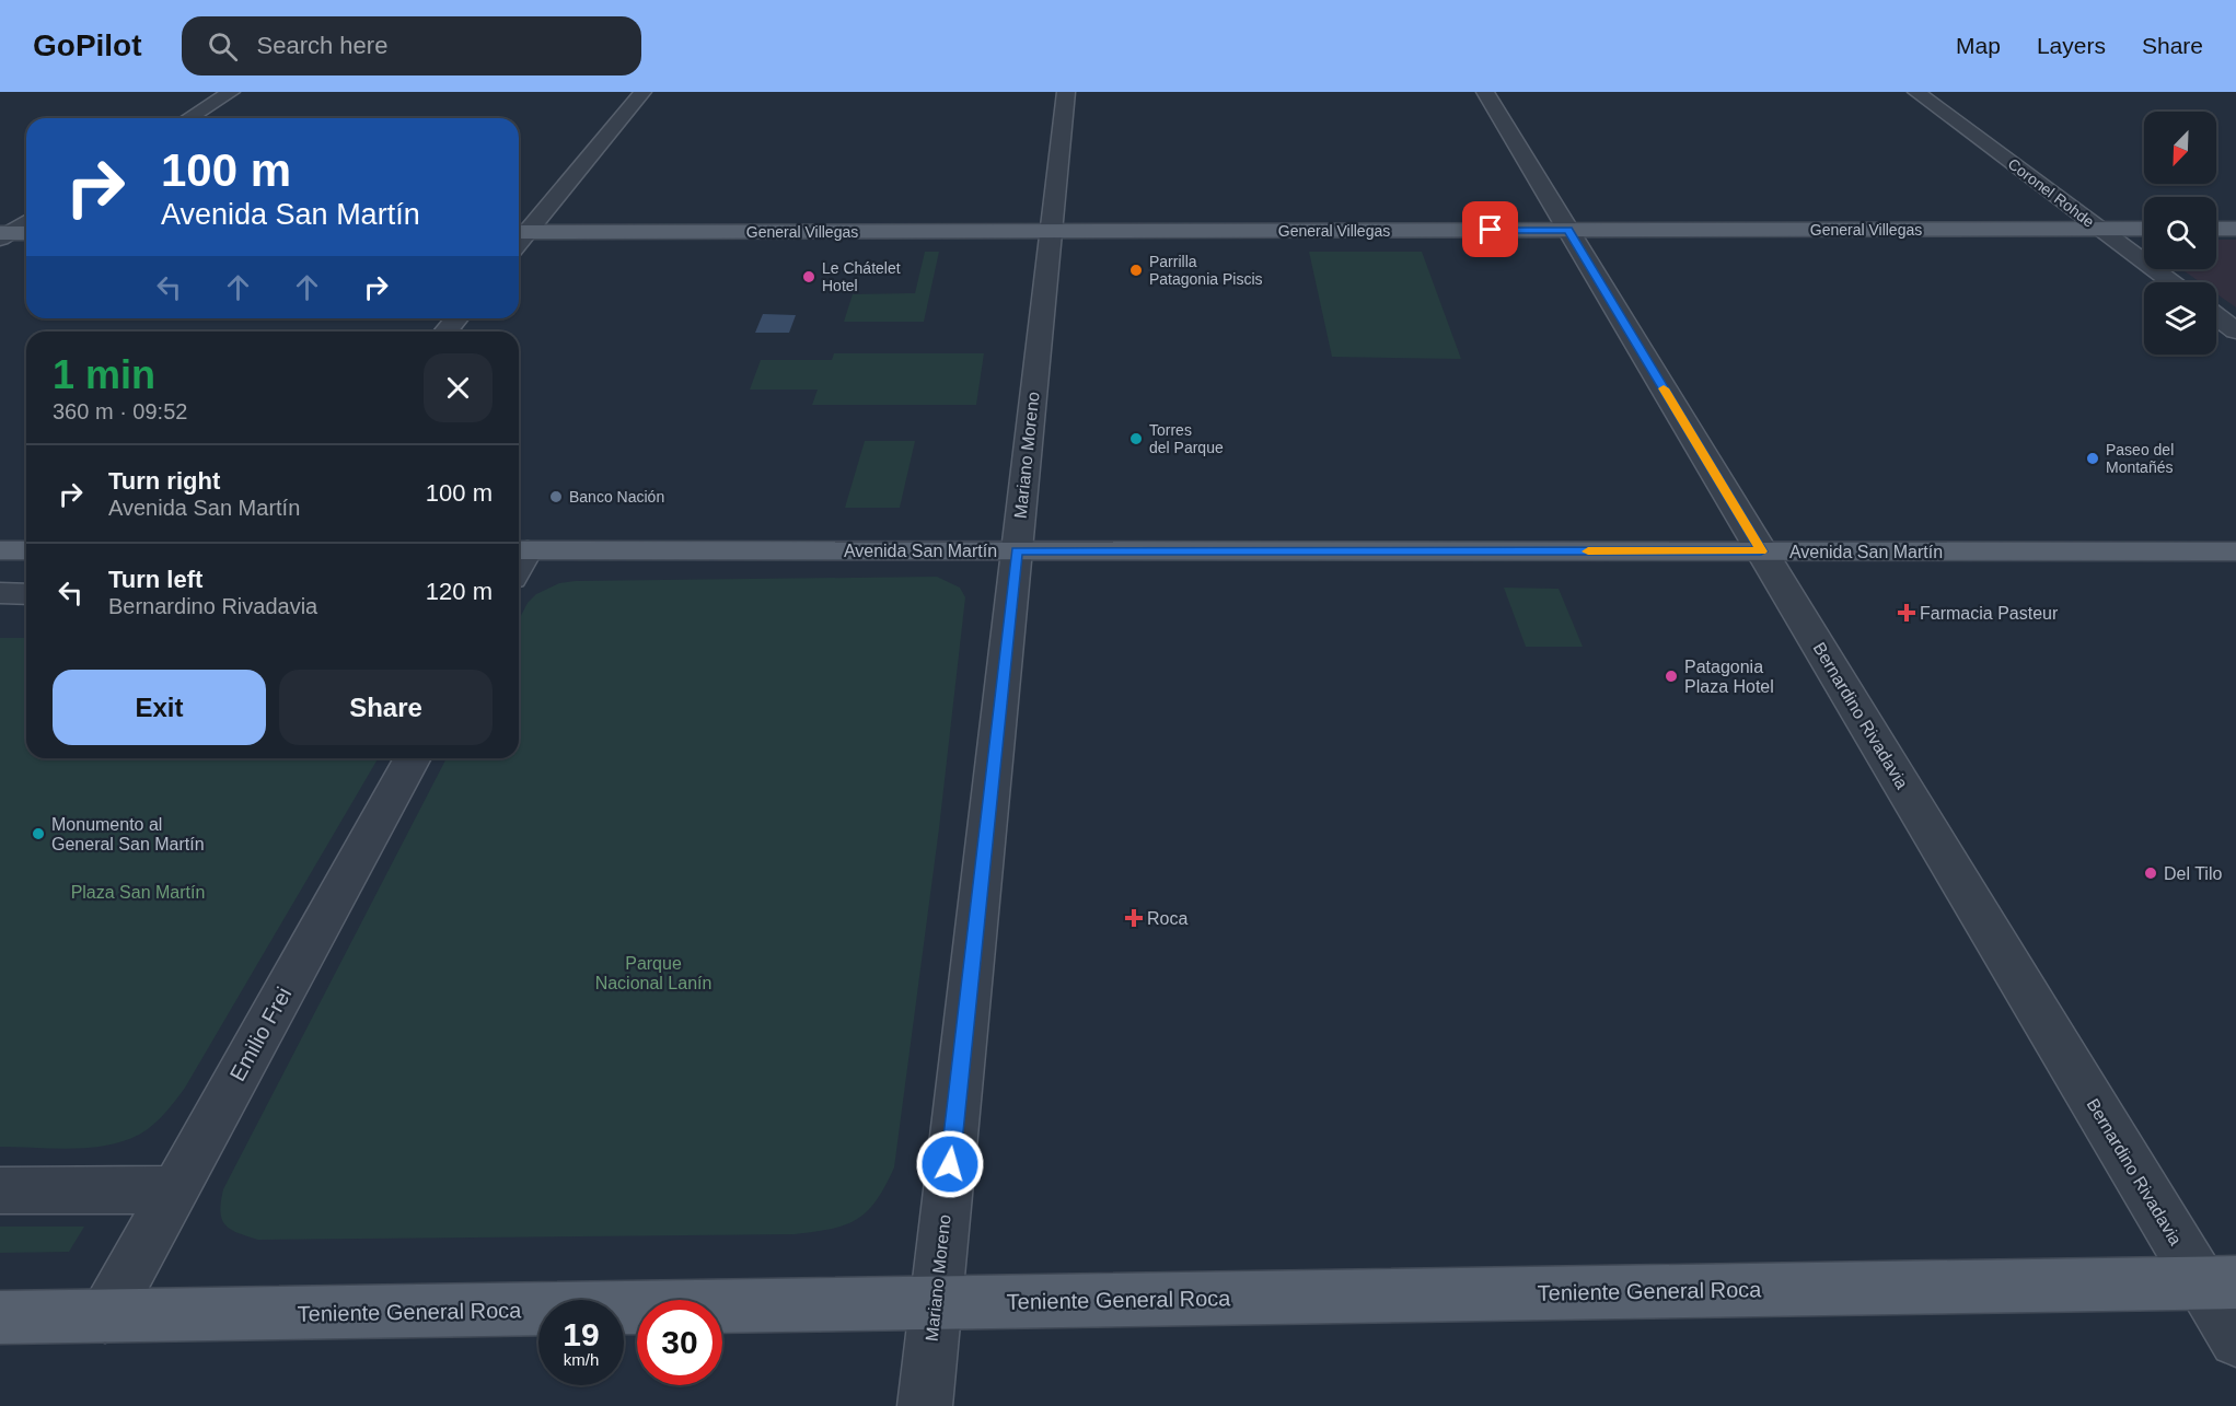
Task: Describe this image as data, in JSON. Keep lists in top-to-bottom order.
{
  "streets": {
    "main road": ["General Villegas", "Avenida San Martín", "Teniente General Roca"],
    "street": [
      "Coronel Rohde",
      "Mariano Moreno",
      "Bernardino Rivadavia",
      "Emilio Frei"
    ]
  },
  "crossings": [
    ["Coronel Rohde", "General Villegas"],
    ["General Villegas", "Mariano Moreno"],
    ["General Villegas", "Bernardino Rivadavia"],
    ["Mariano Moreno", "Avenida San Martín"],
    ["Mariano Moreno", "Teniente General Roca"],
    ["Avenida San Martín", "Bernardino Rivadavia"],
    ["Bernardino Rivadavia", "Teniente General Roca"],
    ["Emilio Frei", "Teniente General Roca"]
  ],
  "parks": ["Plaza San Martín", "Parque Nacional Lanín"],
  "places": {
    "other": [
      "Parrilla Patagonia Piscis",
      "Le Chátelet Hotel",
      "Torres del Parque",
      "Paseo del Montañés",
      "Banco Nación",
      "Patagonia Plaza Hotel",
      "Monumento al General San Martín",
      "Del Tilo"
    ],
    "health": ["Farmacia Pasteur", "Roca"]
  },
  "north": "bottom left",
  "page": {
    "header": "GoPilot",
    "search": "Search here",
    "nav": ["Map", "Layers", "Share"],
    "turn": ["100 m", "Avenida San Martín"],
    "heading": ["1 min", "360 m · 09:52"],
    "list": [
      {
        "name": "Turn right",
        "note": "Avenida San Martín",
        "value": "100 m"
      },
      {
        "name": "Turn left",
        "note": "Bernardino Rivadavia",
        "value": "120 m"
      }
    ],
    "buttons": ["Exit", "Share"],
    "speed": "19 km/h",
    "limit": "30"
  }
}
